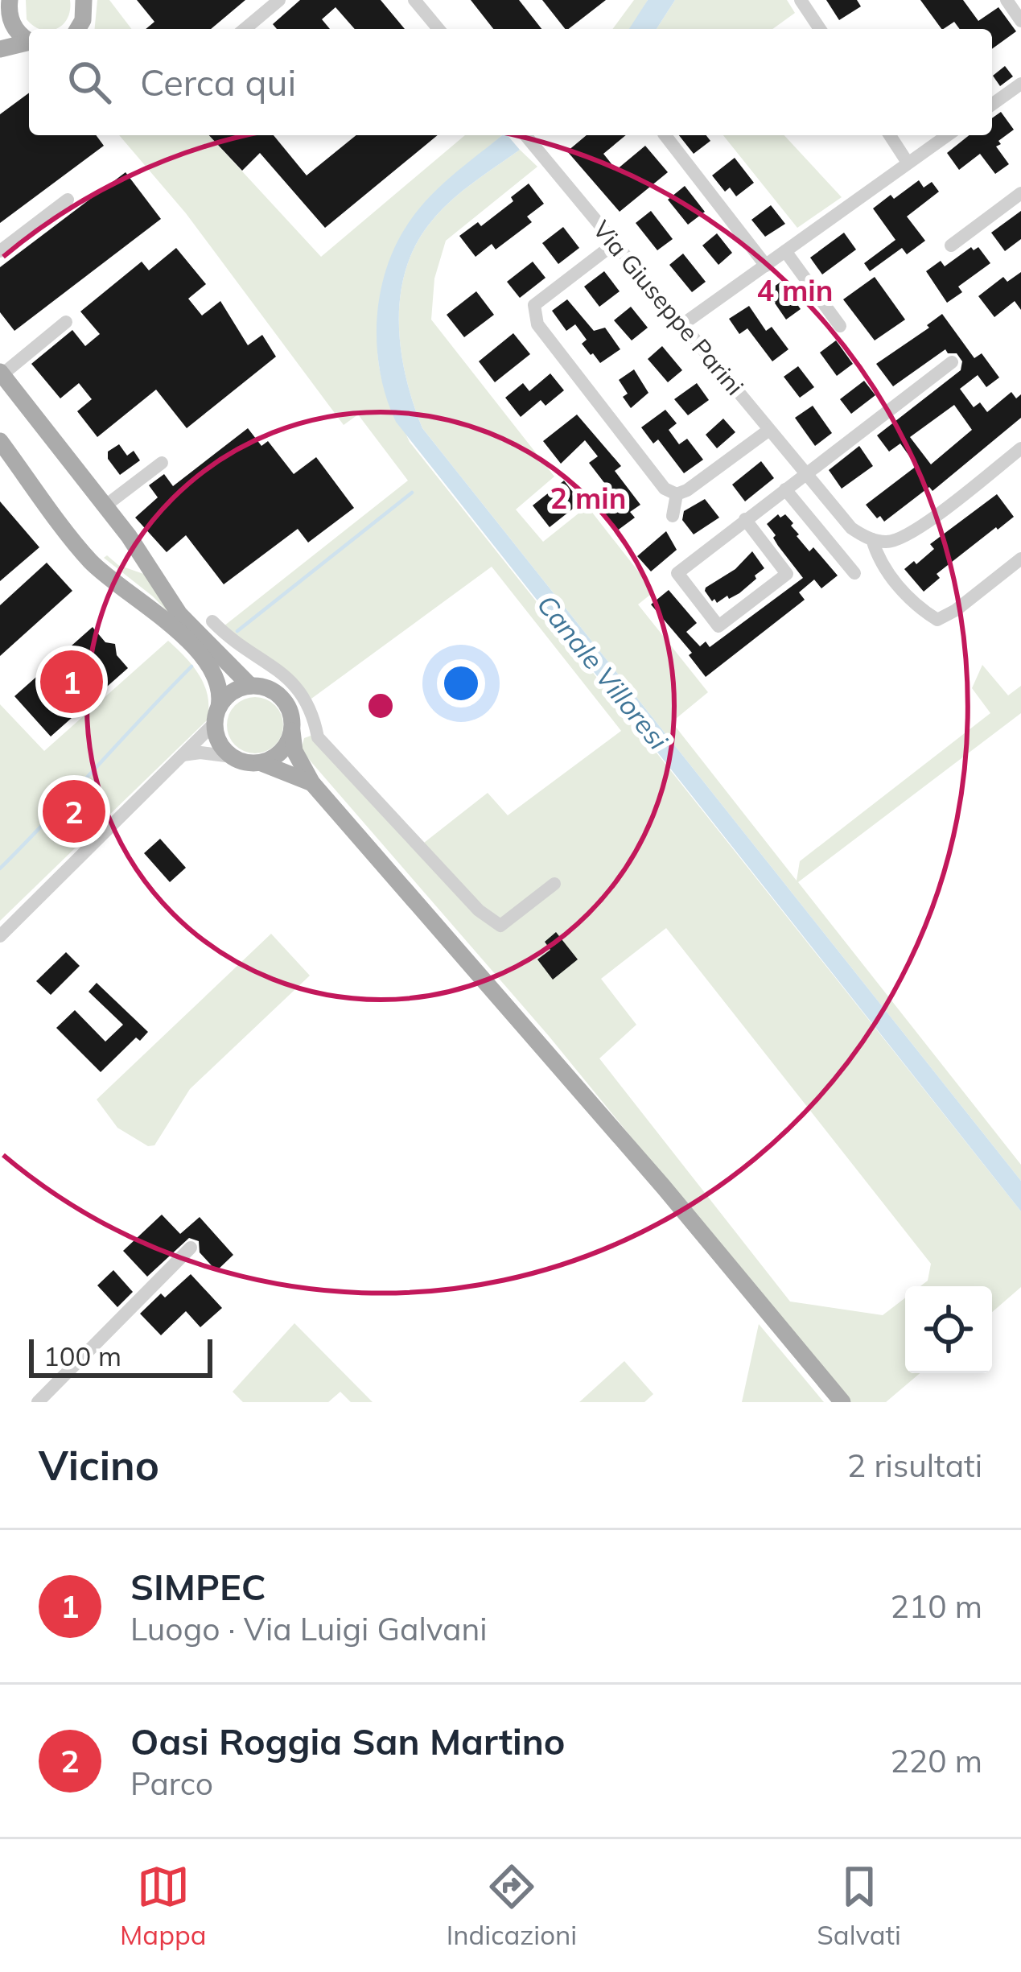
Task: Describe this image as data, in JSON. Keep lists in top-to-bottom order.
{
  "streets": {
    "street": ["Via Giuseppe Parini"]
  },
  "water": ["Canale Villoresi"],
  "scale_bar": "100 m",
  "page": {
    "search": "Cerca qui",
    "pins": ["1", "2"],
    "scale": "100 m",
    "heading": ["Vicino", "2 risultati"],
    "list": [
      {
        "mark": "1",
        "name": "SIMPEC",
        "note": "Luogo · Via Luigi Galvani",
        "value": "210 m"
      },
      {
        "mark": "2",
        "name": "Oasi Roggia San Martino",
        "note": "Parco",
        "value": "220 m"
      }
    ],
    "nav": ["Mappa", "Indicazioni", "Salvati"]
  },
  "rings": ["4 min", "2 min"]
}
